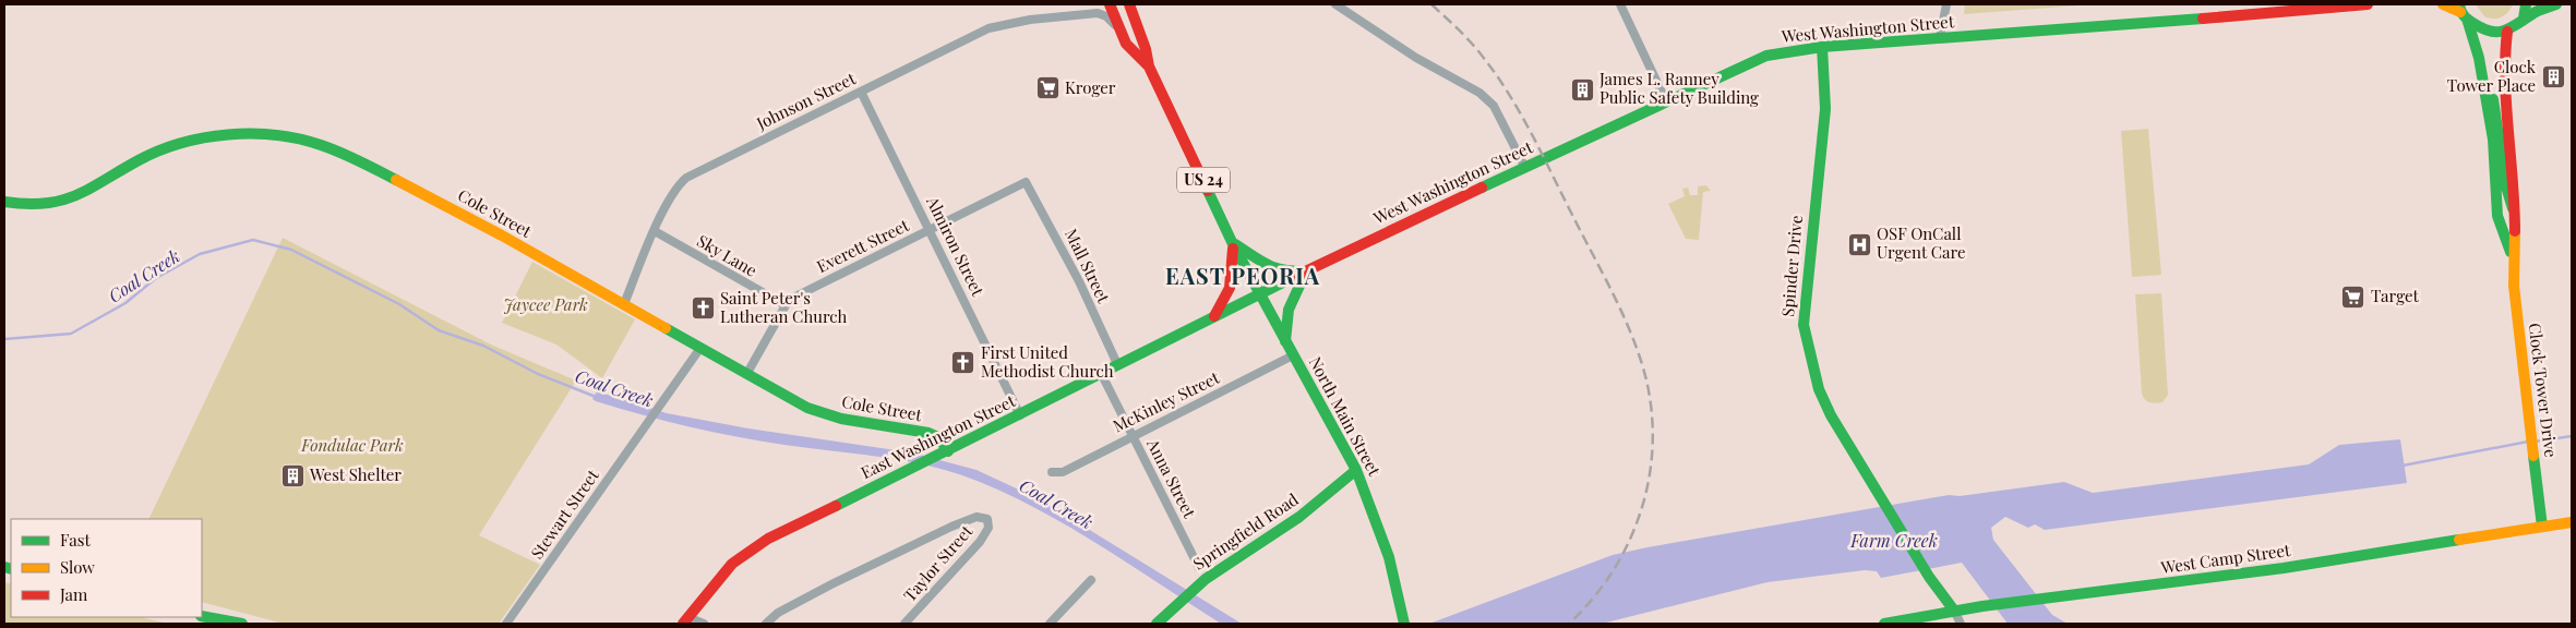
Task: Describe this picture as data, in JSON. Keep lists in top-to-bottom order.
{
  "streets": {
    "main road": [
      "West Washington Street",
      "US 24",
      "Cole Street",
      "Spinder Drive",
      "Clock Tower Drive",
      "North Main Street",
      "East Washington Street",
      "Springfield Road",
      "West Camp Street"
    ],
    "street": [
      "Johnson Street",
      "Everett Street",
      "Almiron Street",
      "Sky Lane",
      "Mall Street",
      "McKinley Street",
      "Anna Street",
      "Stewart Street",
      "Taylor Street"
    ]
  },
  "crossings": [
    ["West Washington Street", "US 24"],
    ["West Washington Street", "Spinder Drive"],
    ["West Washington Street", "North Main Street"],
    ["West Washington Street", "East Washington Street"],
    ["Johnson Street", "US 24"],
    ["Johnson Street", "Cole Street"],
    ["Johnson Street", "Almiron Street"],
    ["Johnson Street", "Sky Lane"],
    ["US 24", "North Main Street"],
    ["US 24", "East Washington Street"],
    ["Cole Street", "Everett Street"],
    ["Cole Street", "East Washington Street"],
    ["Cole Street", "Stewart Street"],
    ["Everett Street", "Almiron Street"],
    ["Everett Street", "Sky Lane"],
    ["Everett Street", "Mall Street"],
    ["Almiron Street", "East Washington Street"],
    ["Mall Street", "East Washington Street"],
    ["Spinder Drive", "West Camp Street"],
    ["Clock Tower Drive", "West Camp Street"],
    ["McKinley Street", "North Main Street"],
    ["McKinley Street", "Anna Street"],
    ["North Main Street", "East Washington Street"],
    ["North Main Street", "Springfield Road"],
    ["East Washington Street", "Anna Street"]
  ],
  "districts": ["EAST PEORIA"],
  "water": ["Coal Creek", "Farm Creek"],
  "parks": ["Jaycee Park", "Fondulac Park"],
  "places": {
    "building": ["Clock Tower Place", "James L. Ranney Public Safety Building", "West Shelter"],
    "supermarket": ["Kroger", "Target"],
    "hospital": ["OSF OnCall Urgent Care"],
    "church": ["Saint Peter's Lutheran Church", "First United Methodist Church"]
  },
  "legend": ["Fast", "Slow", "Jam"]
}
